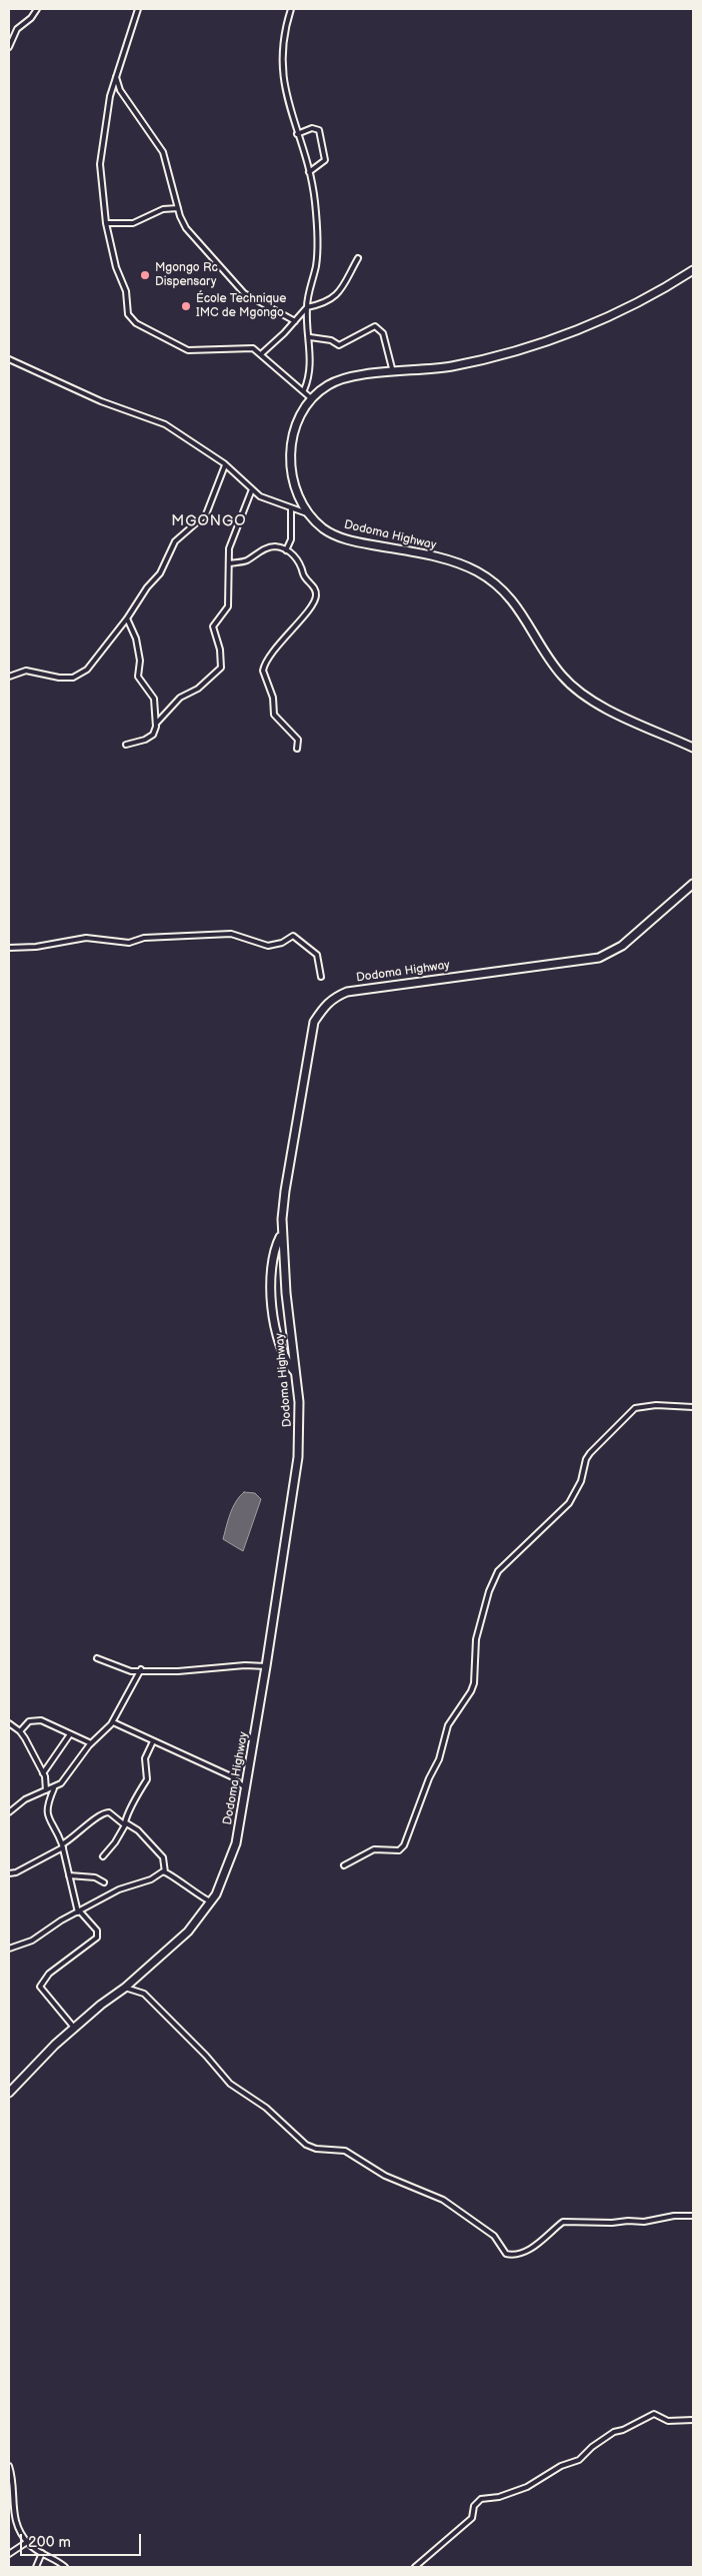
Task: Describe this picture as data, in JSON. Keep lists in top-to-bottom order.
{
  "streets": {
    "highway": ["Dodoma Highway"]
  },
  "districts": ["MGONGO"],
  "places": ["Mgongo Rc Dispensary", "École Technique IMC de Mgongo"],
  "scale_bar": "200 m"
}
